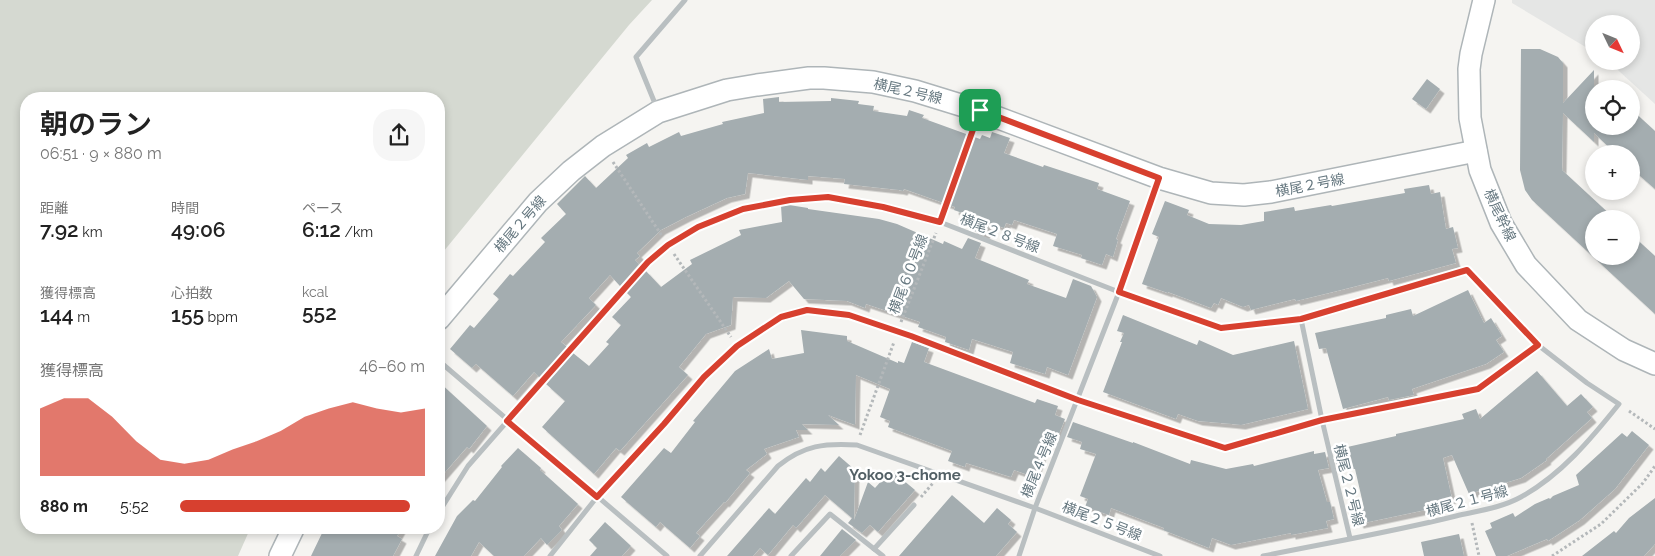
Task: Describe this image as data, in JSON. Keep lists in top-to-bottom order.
{
  "streets": {
    "street": [
      "横尾２号線",
      "横尾幹線",
      "横尾２８号線",
      "横尾４号線",
      "横尾２２号線",
      "横尾２１号線",
      "横尾２５号線"
    ],
    "path": ["横尾６０号線"]
  },
  "crossings": [
    ["横尾２号線", "横尾幹線"],
    ["横尾２号線", "横尾６０号線"],
    ["横尾２号線", "横尾４号線"],
    ["横尾２８号線", "横尾６０号線"],
    ["横尾２８号線", "横尾４号線"],
    ["横尾２８号線", "横尾２２号線"],
    ["横尾６０号線", "横尾４号線"],
    ["横尾４号線", "横尾２５号線"],
    ["横尾２２号線", "横尾２１号線"]
  ],
  "districts": ["Yokoo 3-chome"],
  "north": "bottom right",
  "page": {
    "map_buttons": ["+", "−"],
    "heading": ["朝のラン", "06:51 · 9 × 880 m"],
    "stats": [
      ["距離", "7.92 km"],
      ["時間", "49:06"],
      ["ペース", "6:12 /km"],
      ["獲得標高", "144 m"],
      ["心拍数", "155 bpm"],
      ["kcal", "552"]
    ],
    "chart": ["獲得標高", "46–60 m"],
    "list": [
      {
        "name": "880 m",
        "note": "5:52"
      }
    ]
  }
}
